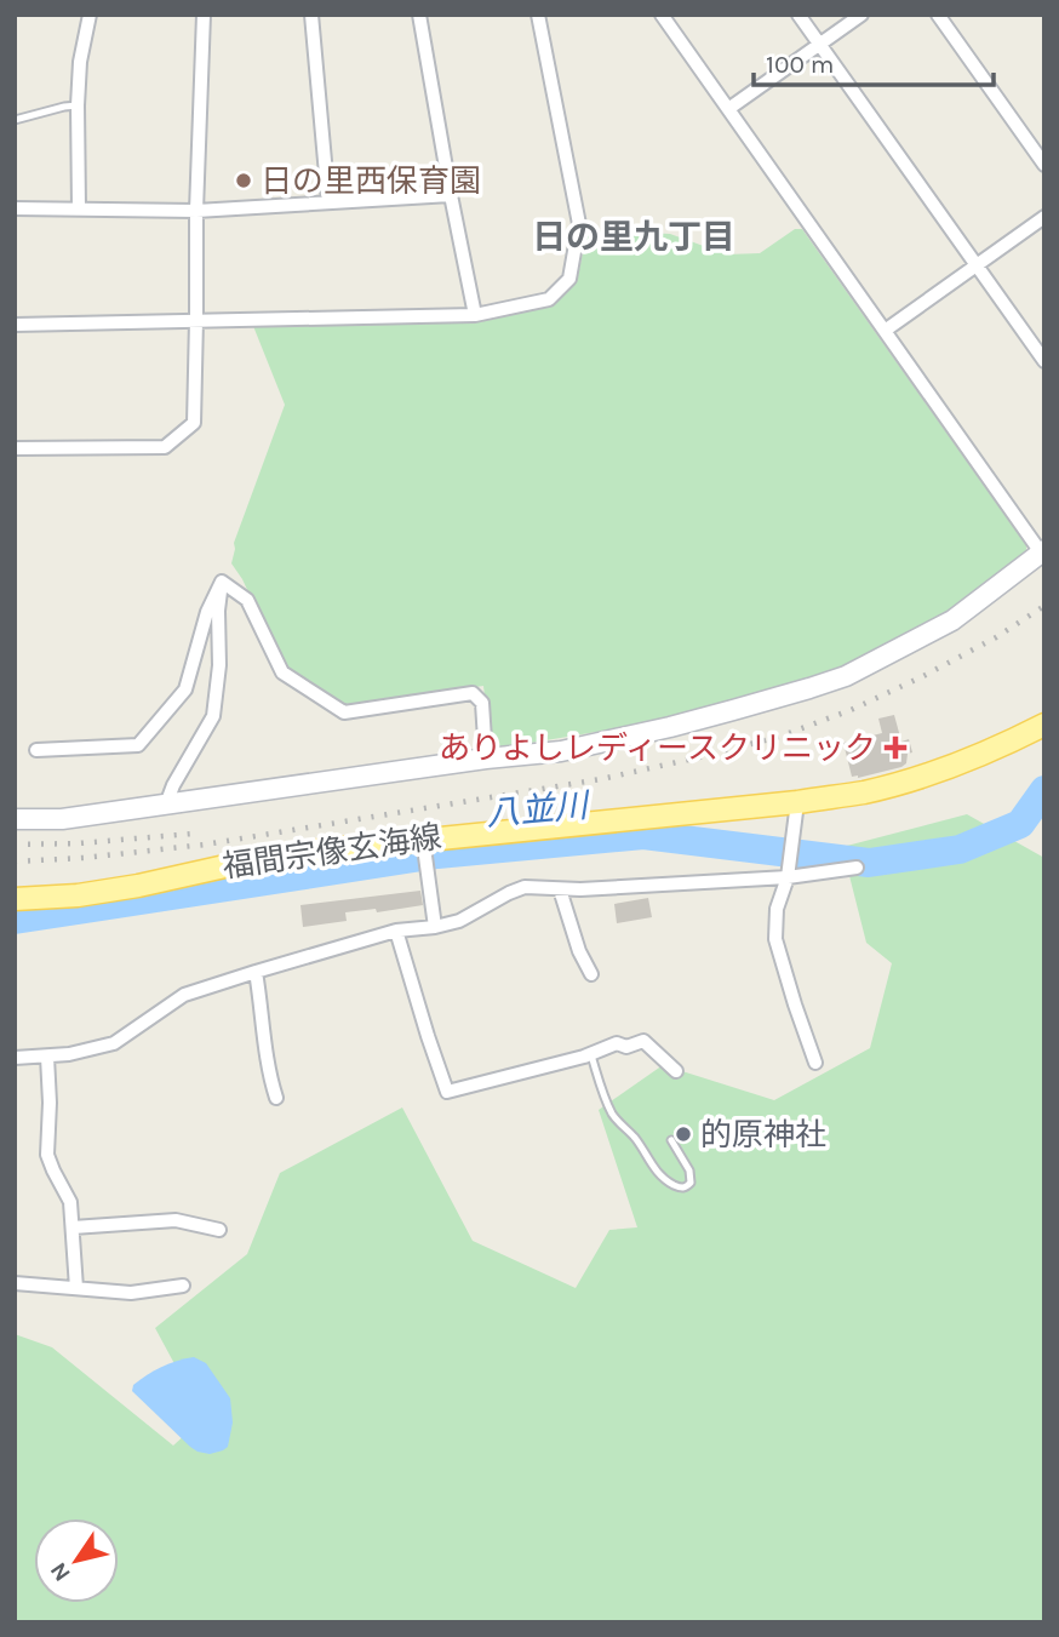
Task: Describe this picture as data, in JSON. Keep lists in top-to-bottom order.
{
  "streets": {
    "main road": ["福間宗像玄海線"]
  },
  "districts": ["日の里九丁目"],
  "water": ["八並川"],
  "places": {
    "other": ["日の里西保育園", "的原神社"],
    "health": ["ありよしレディースクリニック"]
  },
  "scale_bar": "100 m",
  "north": "bottom left"
}
